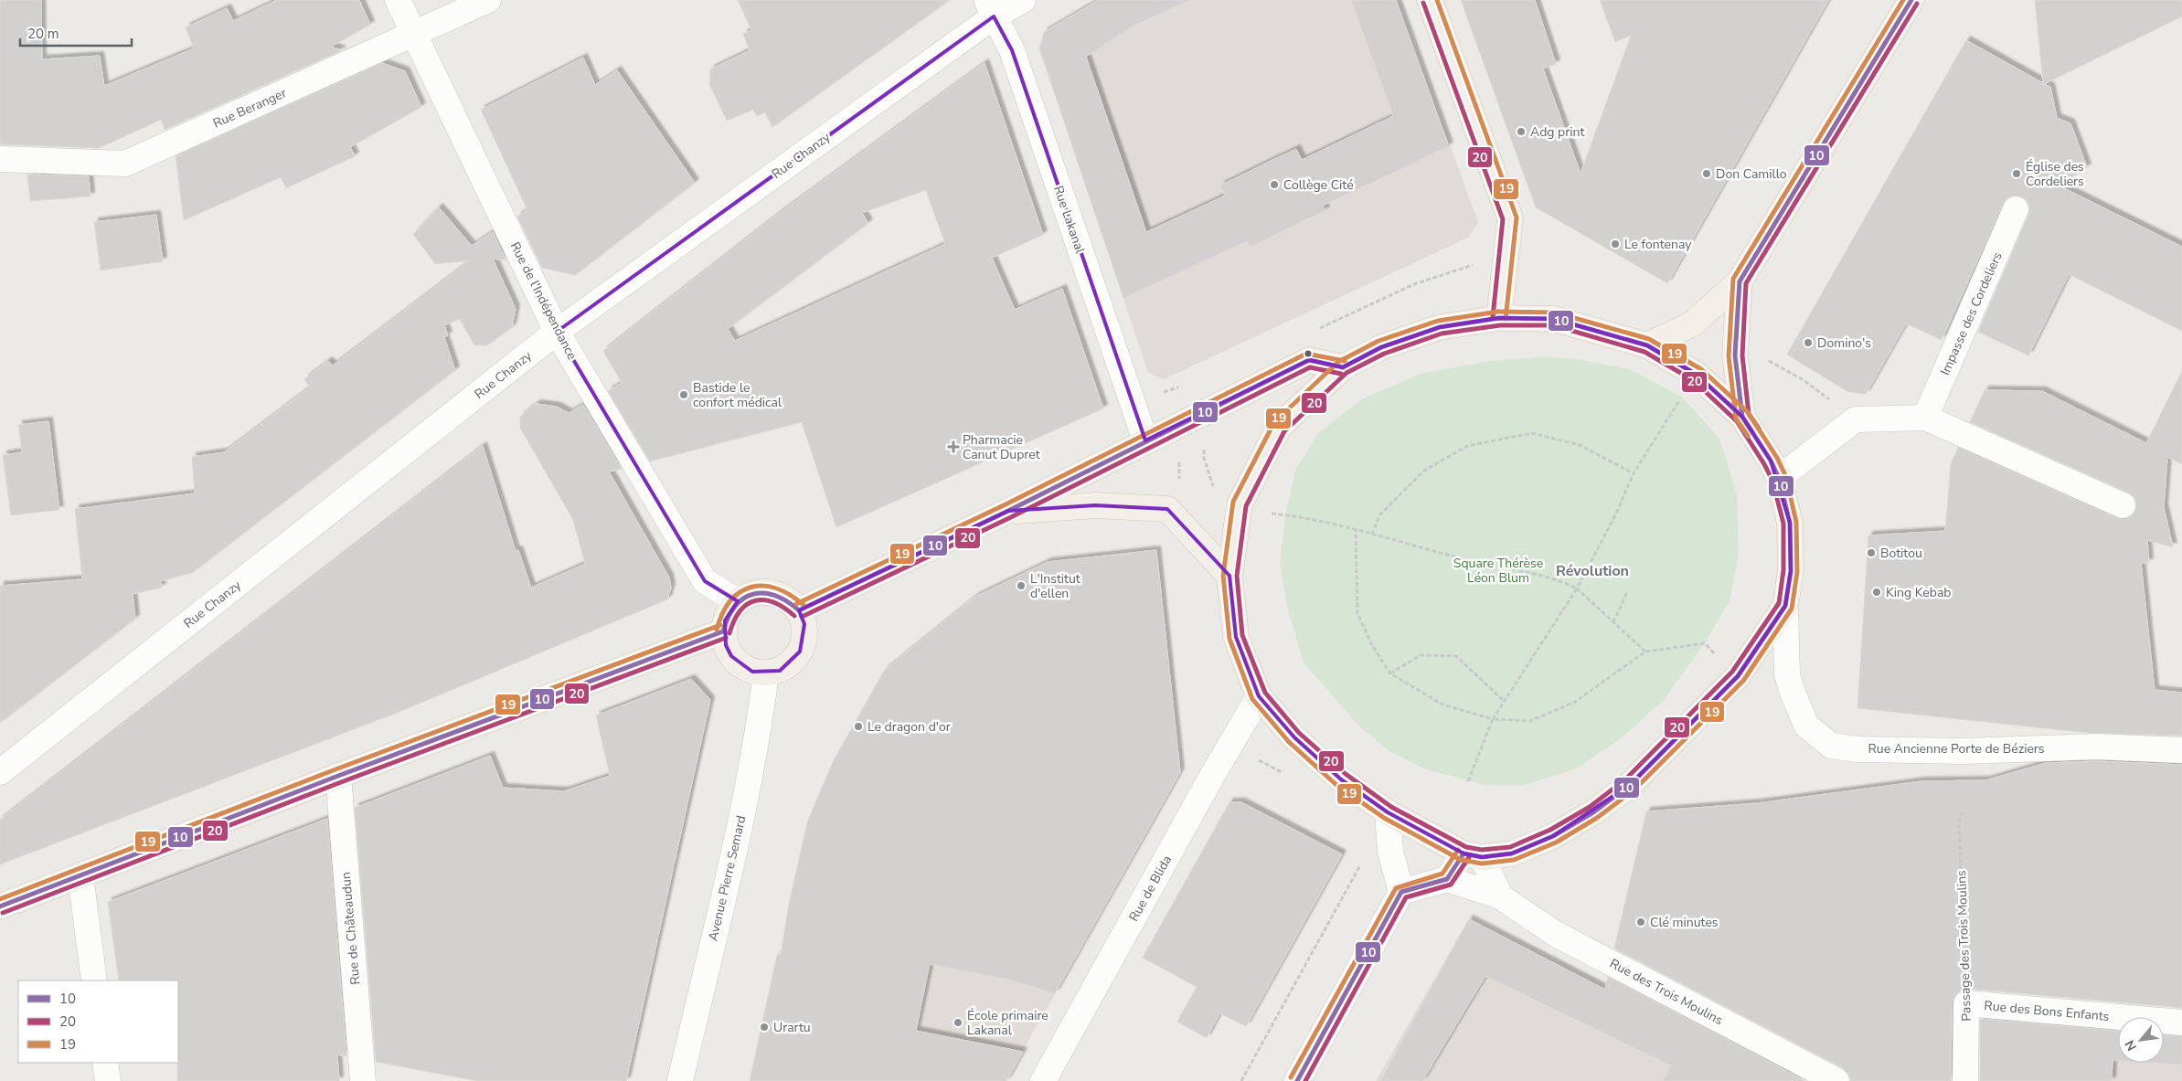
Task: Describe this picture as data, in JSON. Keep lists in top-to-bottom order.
{
  "streets": {
    "street": [
      "Rue Beranger",
      "Rue Chanzy",
      "Rue Lakanal",
      "Rue de l'Indépendance",
      "Impasse des Cordeliers",
      "Rue Ancienne Porte de Béziers",
      "Avenue Pierre Semard",
      "Rue de Blida",
      "Rue de Châteaudun",
      "Passage des Trois Moulins",
      "Rue des Trois Moulins",
      "Rue des Bons Enfants"
    ]
  },
  "crossings": [
    ["Rue Beranger", "Rue de l'Indépendance"],
    ["Rue Chanzy", "Rue Lakanal"],
    ["Rue Chanzy", "Rue de l'Indépendance"],
    ["Rue de l'Indépendance", "Avenue Pierre Semard"],
    ["Passage des Trois Moulins", "Rue des Bons Enfants"]
  ],
  "districts": ["Révolution"],
  "parks": ["Square Thérèse Léon Blum"],
  "places": {
    "other": [
      "Adg print",
      "Don Camillo",
      "Église des Cordeliers",
      "Collège Cité",
      "Le fontenay",
      "Domino's",
      "Bastide le confort médical",
      "Botitou",
      "L'Institut d'ellen",
      "King Kebab",
      "Le dragon d'or",
      "Clé minutes",
      "École primaire Lakanal",
      "Urartu"
    ],
    "health": ["Pharmacie Canut Dupret"]
  },
  "lines": ["transit line 10", "transit line 19", "transit line 20"],
  "legend": ["10", "20", "19"],
  "scale_bar": "20 m",
  "north": "bottom left"
}
